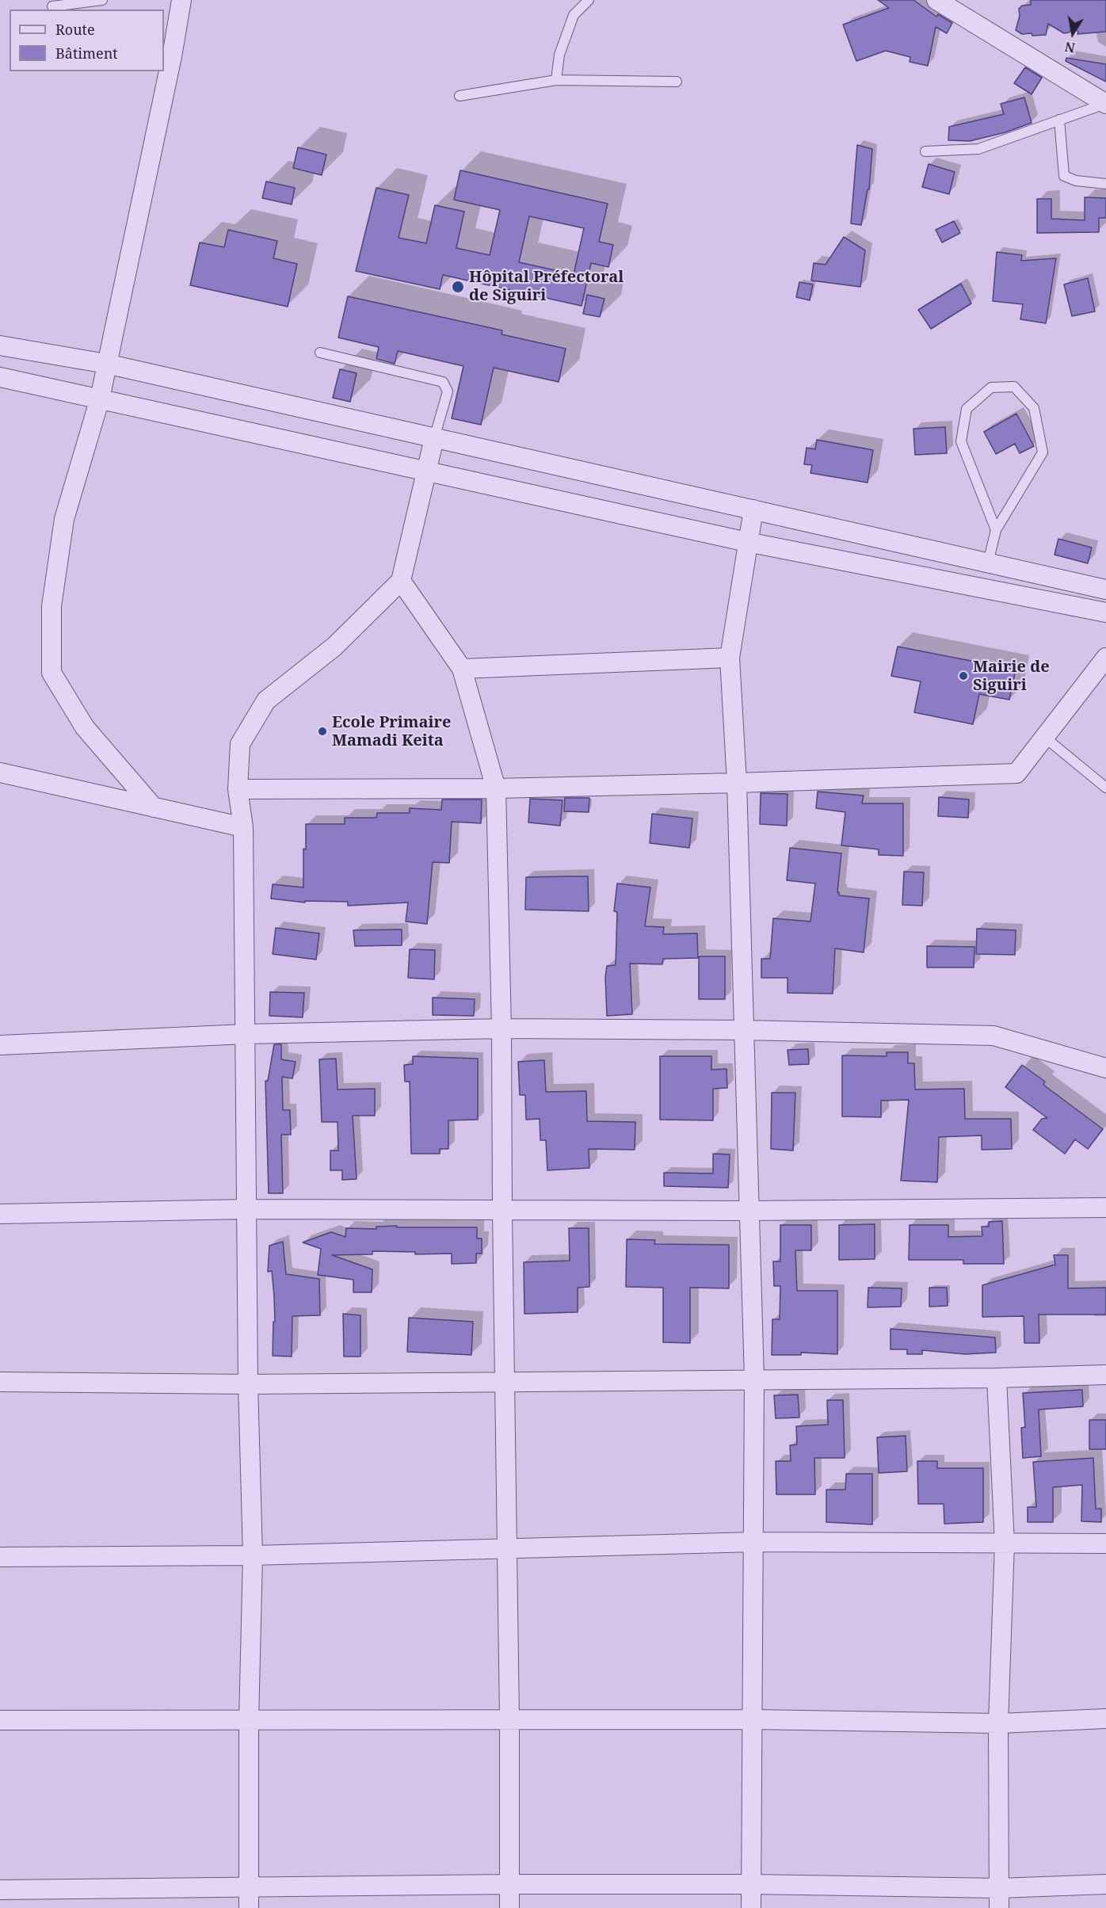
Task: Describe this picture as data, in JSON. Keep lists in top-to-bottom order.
{
  "places": ["Hôpital Préfectoral de Siguiri", "Mairie de Siguiri", "Ecole Primaire Mamadi Keita"],
  "legend": ["Route", "Bâtiment"],
  "north": "bottom"
}
